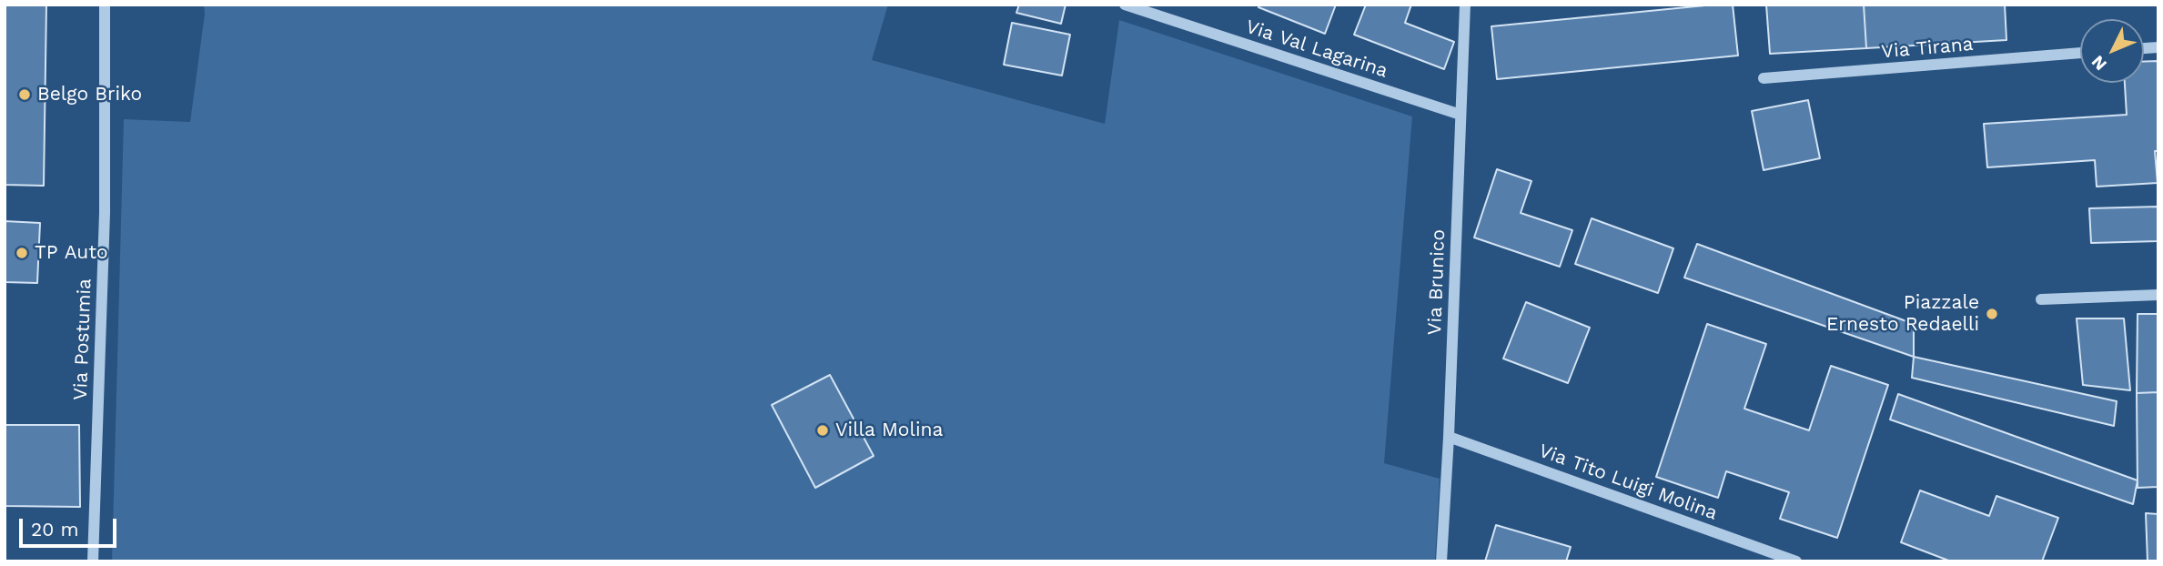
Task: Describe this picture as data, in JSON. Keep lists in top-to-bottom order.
{
  "streets": {
    "street": [
      "Via Tirana",
      "Via Val Lagarina",
      "Via Brunico",
      "Via Postumia",
      "Via Tito Luigi Molina"
    ]
  },
  "crossings": [
    ["Via Val Lagarina", "Via Brunico"],
    ["Via Brunico", "Via Tito Luigi Molina"]
  ],
  "places": [
    "Belgo Briko",
    "TP Auto",
    "Piazzale Ernesto Redaelli",
    "Villa Molina"
  ],
  "scale_bar": "20 m",
  "north": "bottom left"
}
